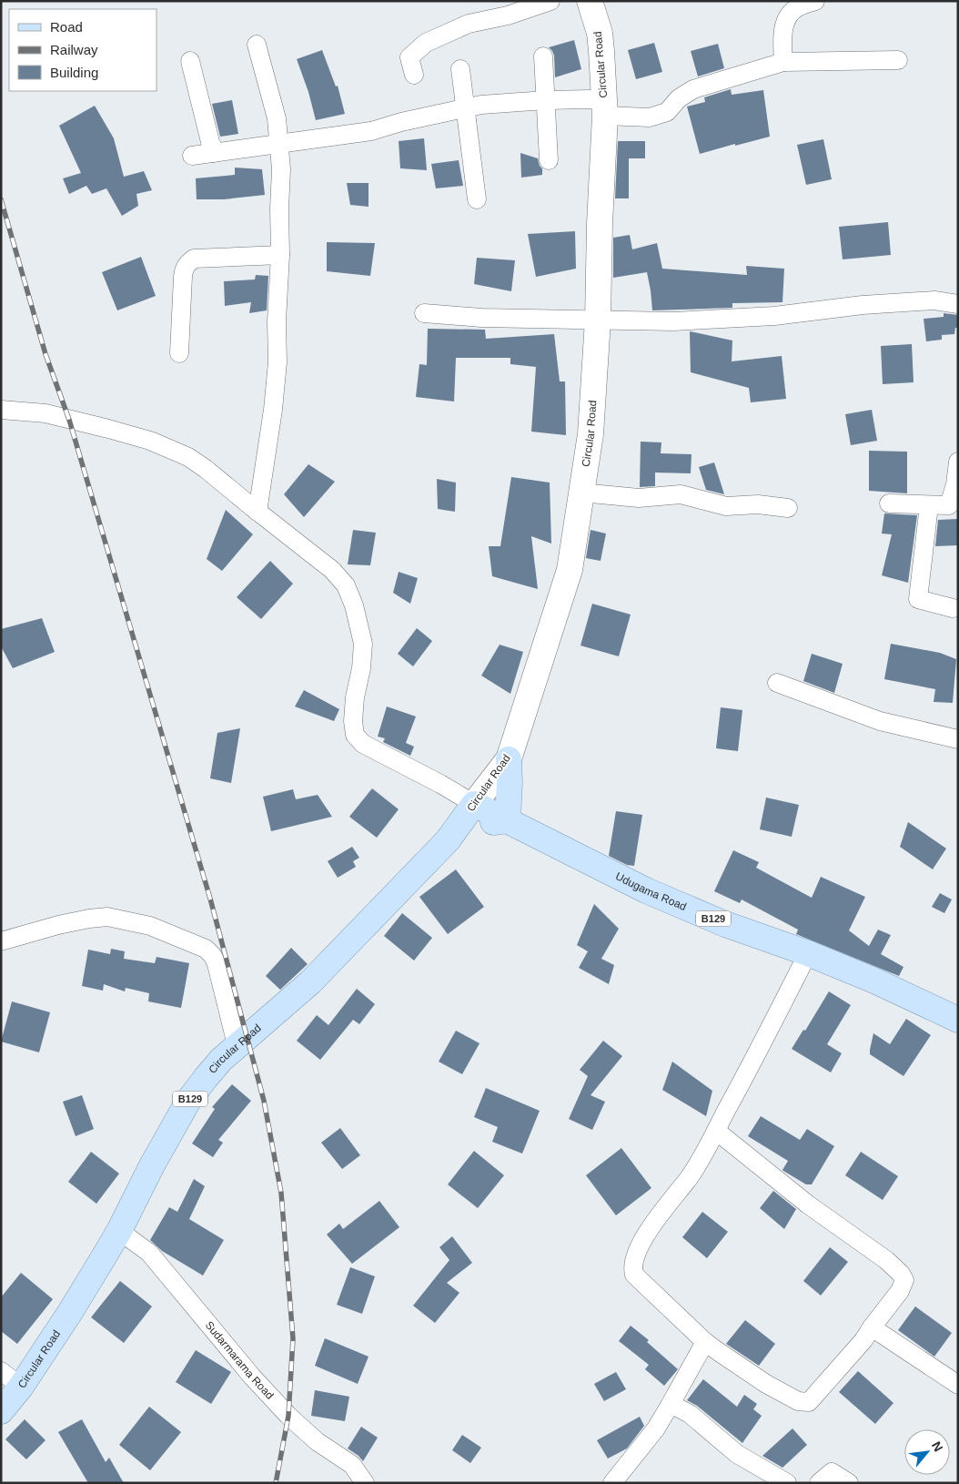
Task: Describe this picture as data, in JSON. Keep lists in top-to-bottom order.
{
  "streets": {
    "main road": ["Circular Road", "Udugama Road", "B129"],
    "street": ["Sudarmarama Road"]
  },
  "crossings": [
    ["Circular Road", "Udugama Road"],
    ["Circular Road", "Sudarmarama Road"]
  ],
  "legend": ["Road", "Railway", "Building"],
  "north": "top right"
}
